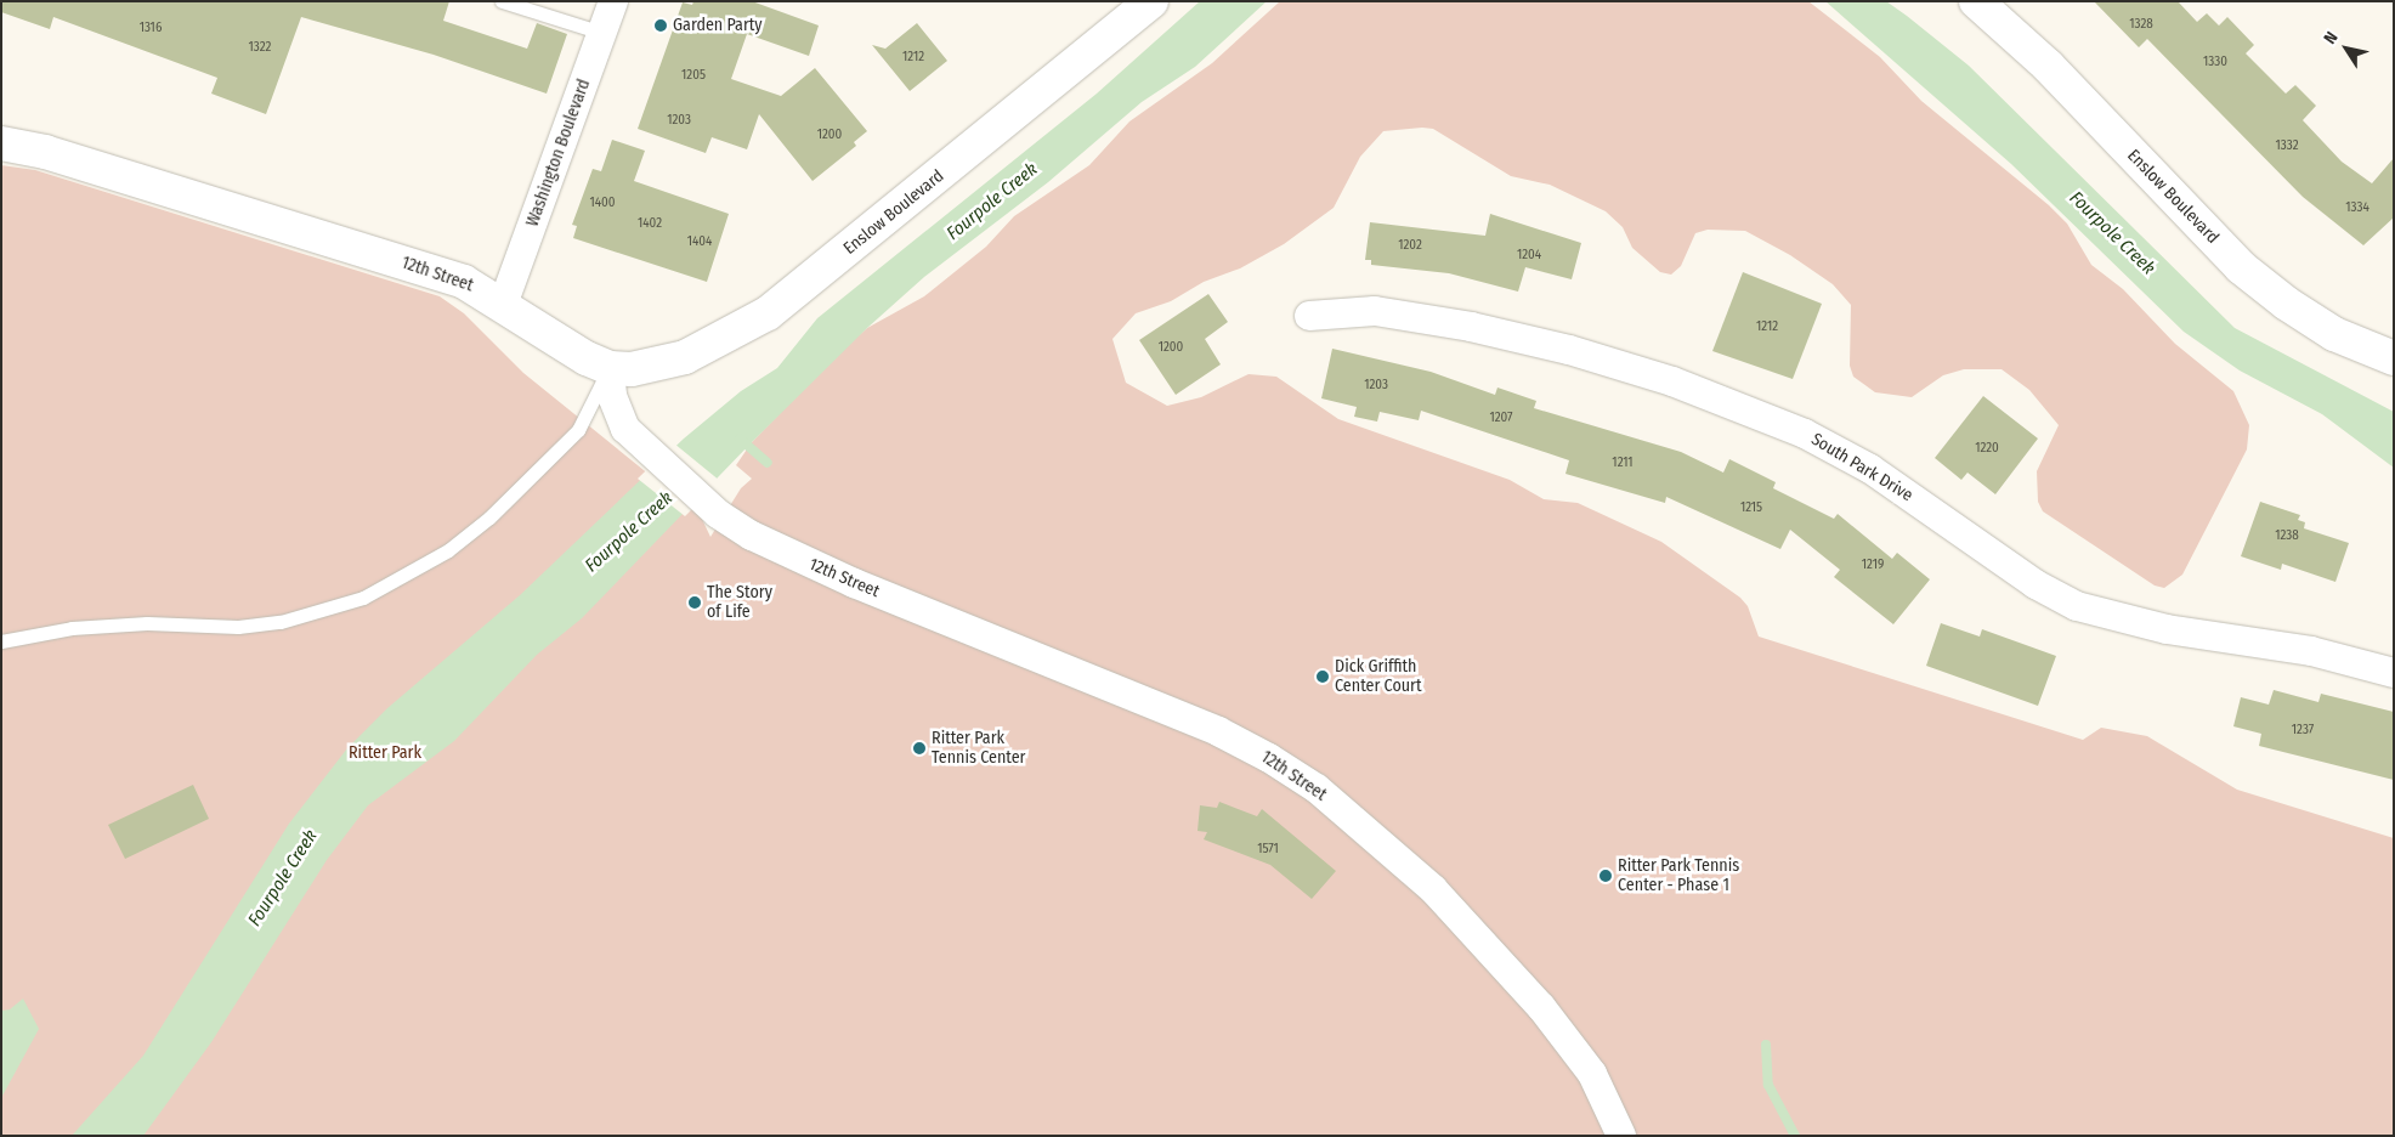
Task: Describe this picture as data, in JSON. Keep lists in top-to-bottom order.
{
  "streets": {
    "street": [
      "Washington Boulevard",
      "Enslow Boulevard",
      "12th Street",
      "South Park Drive"
    ]
  },
  "crossings": [
    ["Washington Boulevard", "12th Street"],
    ["Enslow Boulevard", "12th Street"]
  ],
  "water": ["Fourpole Creek"],
  "parks": ["Ritter Park"],
  "places": [
    "Garden Party",
    "The Story of Life",
    "Dick Griffith Center Court",
    "Ritter Park Tennis Center",
    "Ritter Park Tennis Center - Phase 1"
  ],
  "house_numbers": [
    "1328",
    "1316",
    "1322",
    "1212",
    "1330",
    "1205",
    "1203",
    "1200",
    "1332",
    "1400",
    "1334",
    "1402",
    "1404",
    "1202",
    "1204",
    "1212",
    "1200",
    "1203",
    "1207",
    "1220",
    "1211",
    "1215",
    "1238",
    "1219",
    "1237",
    "1571"
  ],
  "north": "top left"
}
